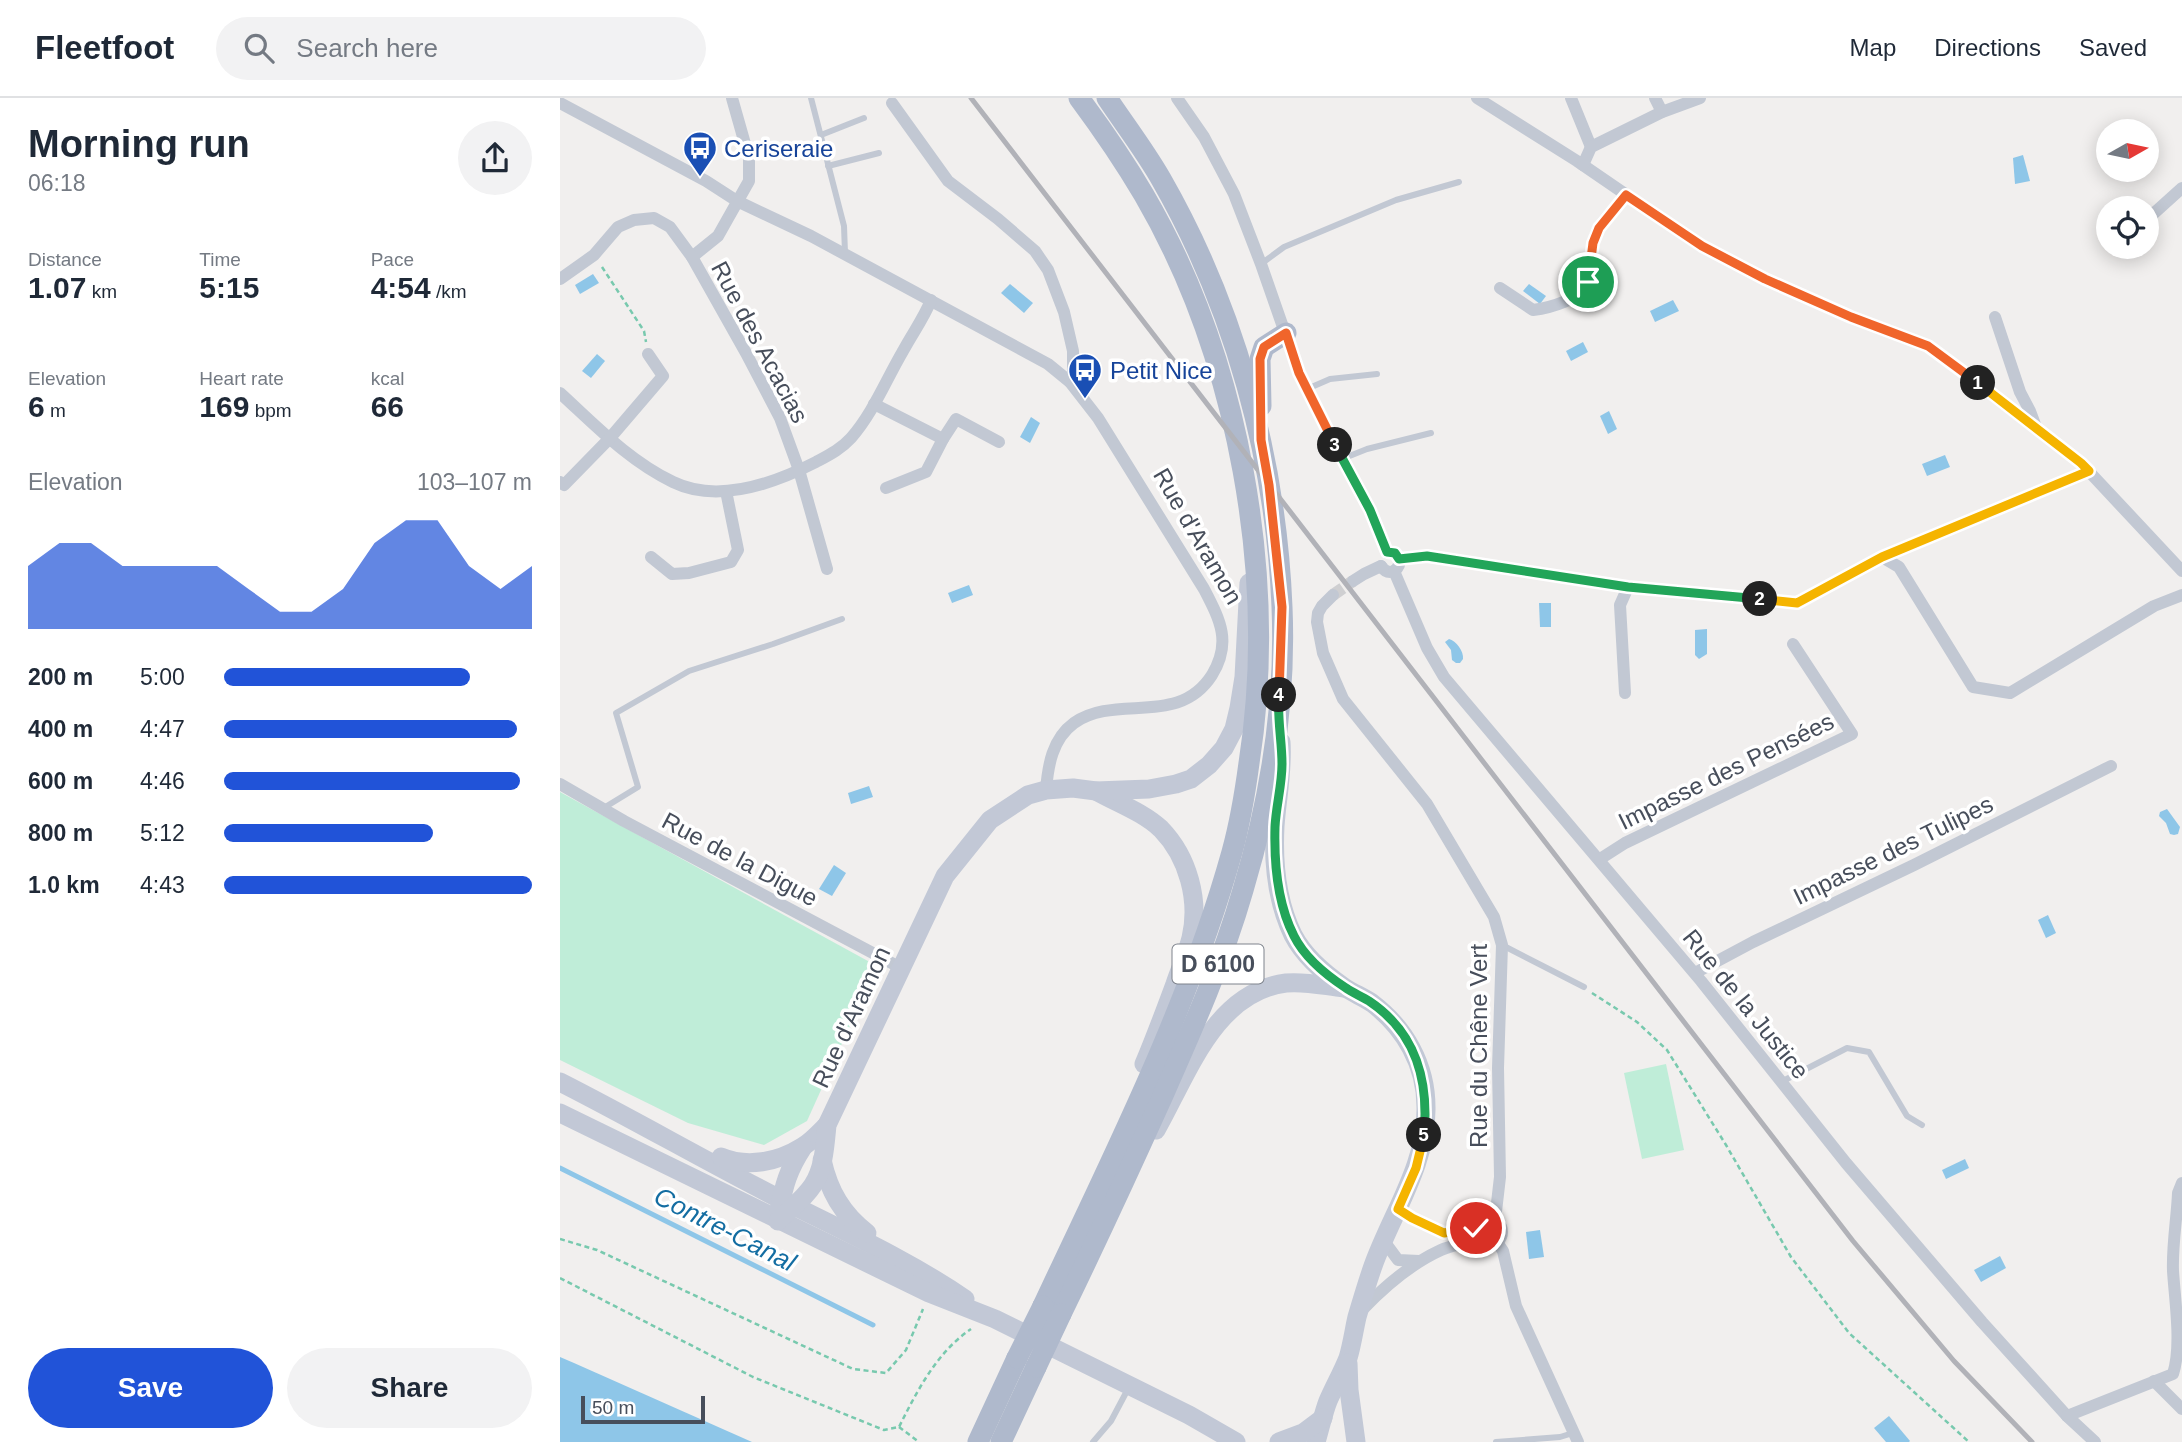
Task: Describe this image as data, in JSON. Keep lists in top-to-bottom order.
{
  "streets": {
    "main road": ["Rue d'Aramon", "D 6100"],
    "street": [
      "Rue des Acacias",
      "Impasse des Pensées",
      "Impasse des Tulipes",
      "Rue de la Digue",
      "Rue de la Justice",
      "Rue du Chêne Vert"
    ]
  },
  "crossings": [
    ["Rue d'Aramon", "Rue de la Digue"],
    ["Impasse des Pensées", "Rue de la Justice"],
    ["Impasse des Tulipes", "Rue de la Justice"]
  ],
  "water": ["Contre-Canal"],
  "places": {
    "bus stop": ["Ceriseraie", "Petit Nice"]
  },
  "scale_bar": "50 m",
  "north": "right",
  "page": {
    "header": "Fleetfoot",
    "search": "Search here",
    "nav": ["Map", "Directions", "Saved"],
    "heading": ["Morning run", "06:18"],
    "stats": [
      ["Distance", "1.07 km"],
      ["Time", "5:15"],
      ["Pace", "4:54 /km"],
      ["Elevation", "6 m"],
      ["Heart rate", "169 bpm"],
      ["kcal", "66"]
    ],
    "pins": [
      "1",
      "3",
      "2",
      "4",
      "5"
    ],
    "chart": ["Elevation", "103–107 m"],
    "list": [
      {
        "name": "200 m",
        "note": "5:00"
      },
      {
        "name": "400 m",
        "note": "4:47"
      },
      {
        "name": "600 m",
        "note": "4:46"
      },
      {
        "name": "800 m",
        "note": "5:12"
      },
      {
        "name": "1.0 km",
        "note": "4:43"
      }
    ],
    "buttons": ["Save", "Share"],
    "scale": "50 m"
  }
}
